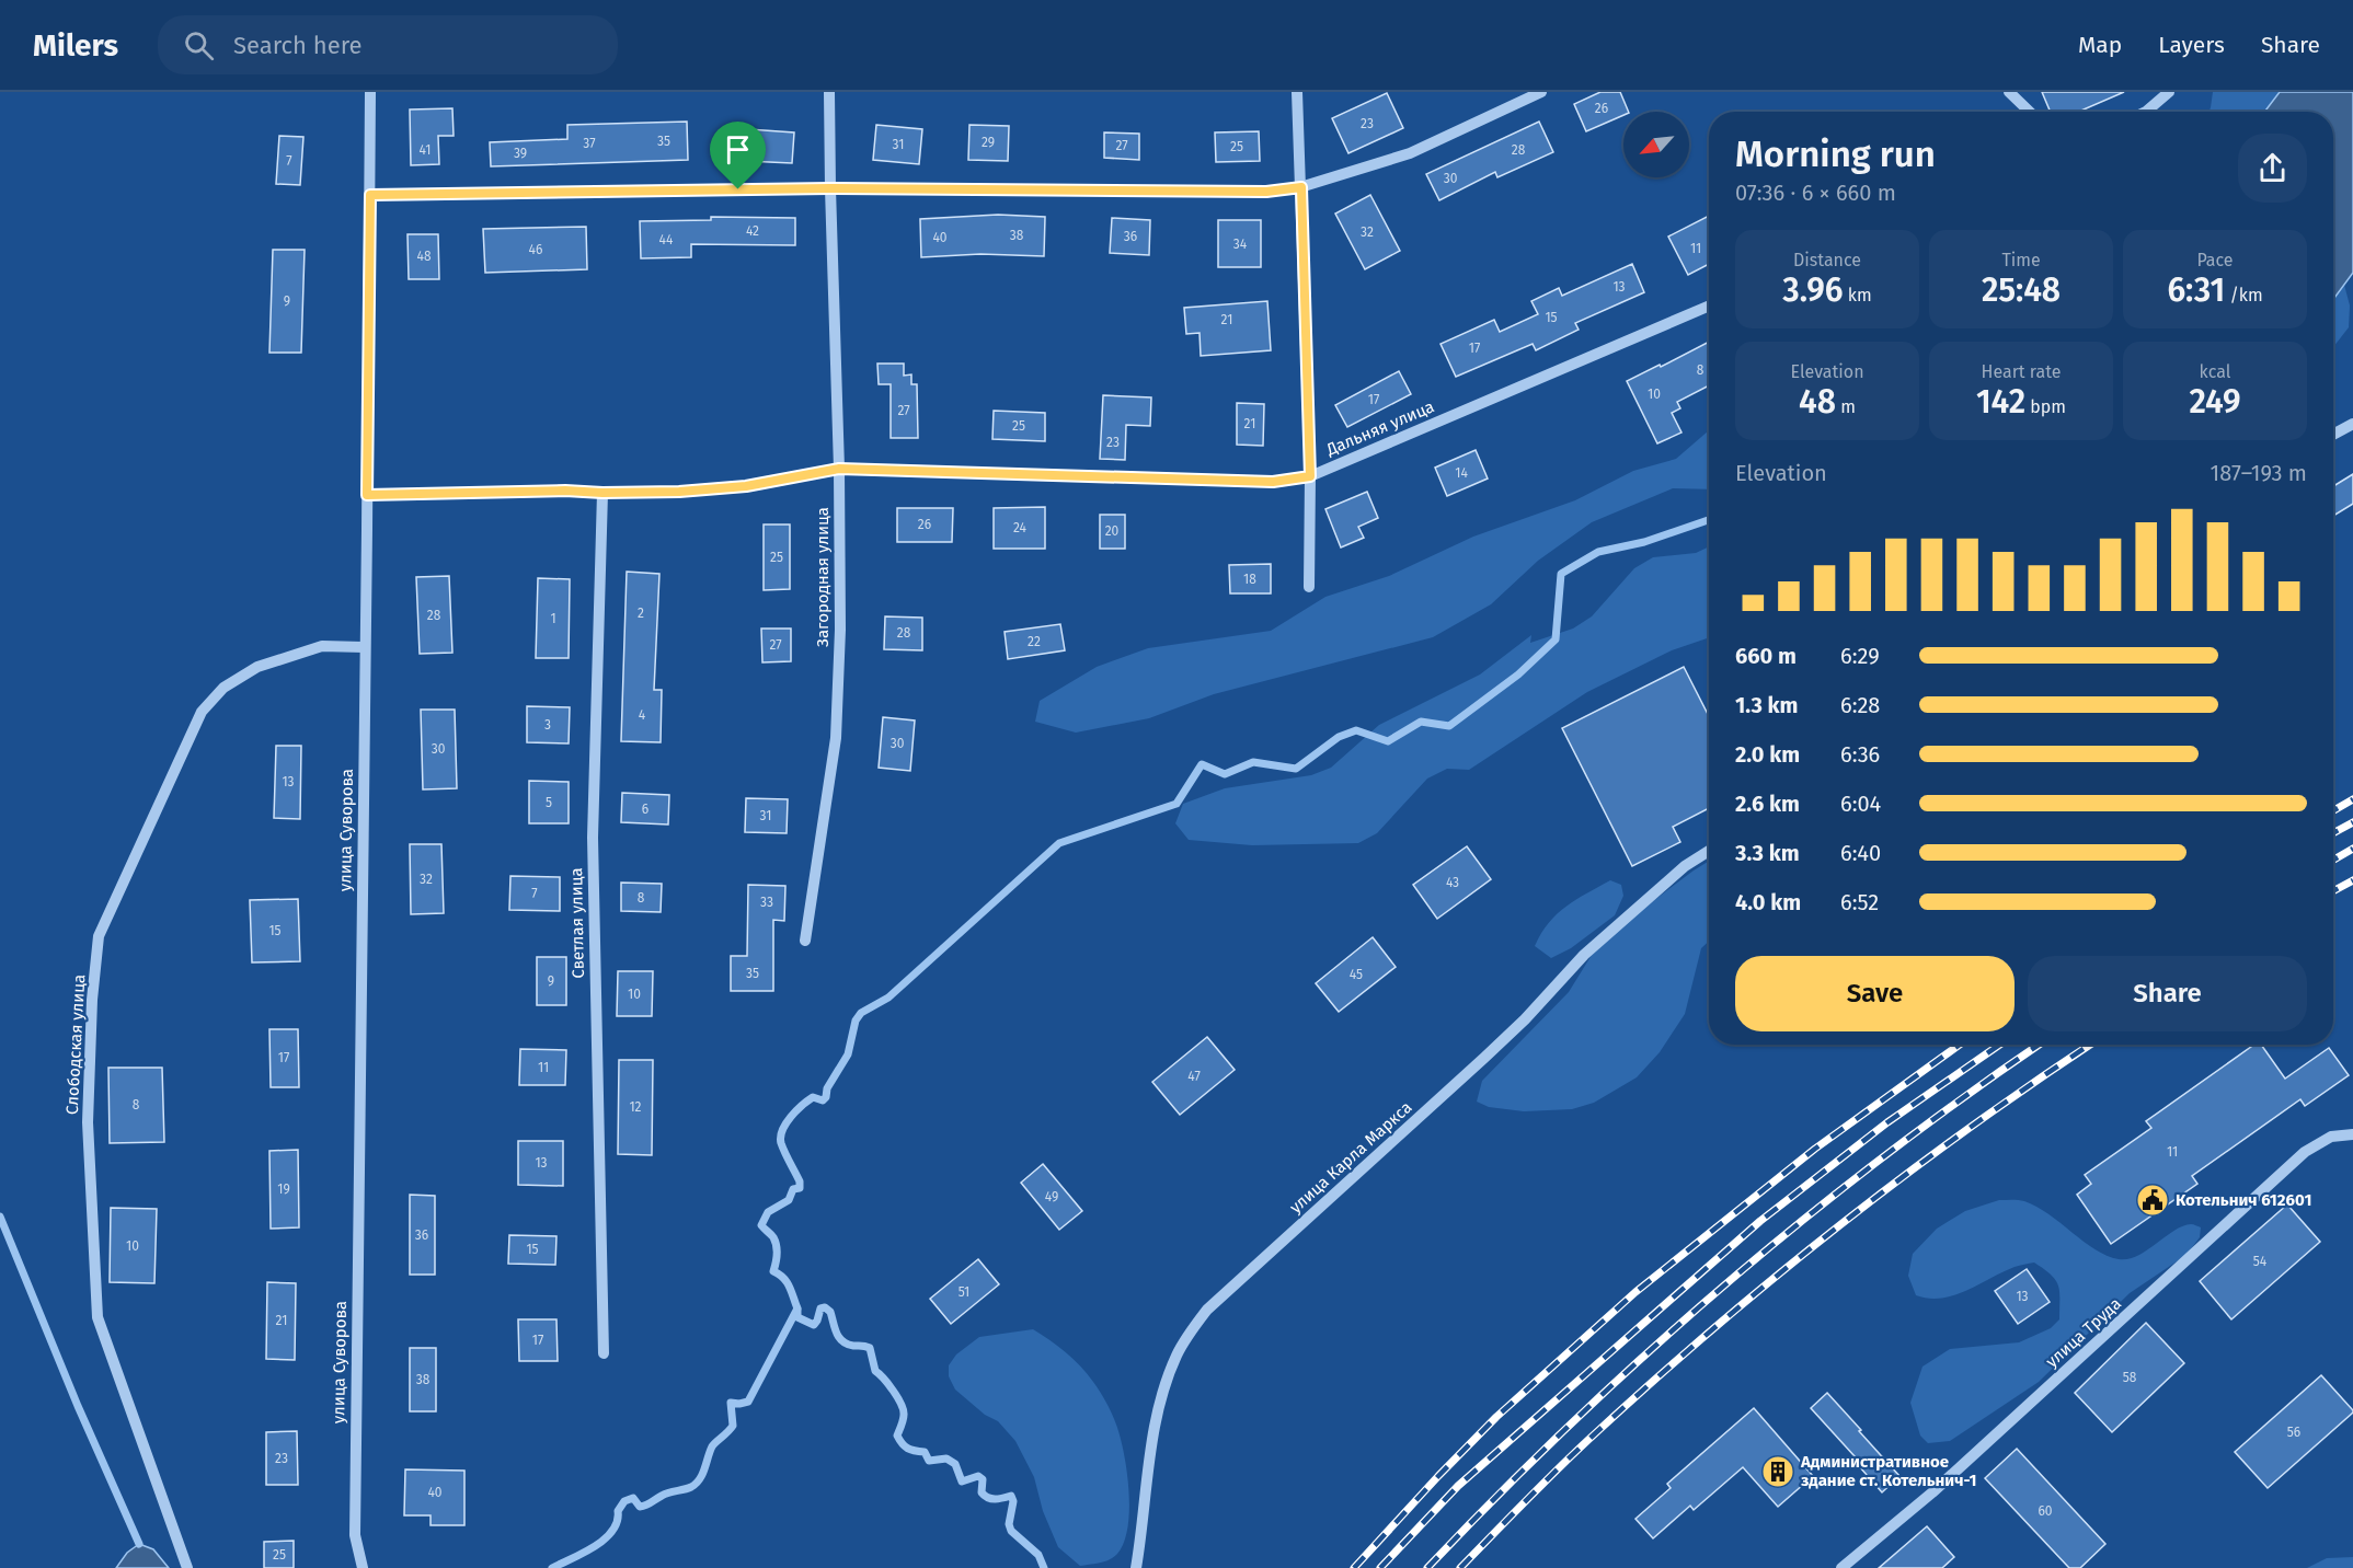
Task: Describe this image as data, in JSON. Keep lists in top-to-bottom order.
{
  "streets": {
    "street": [
      "Дальняя улица",
      "Загородная улица",
      "улица Суворова",
      "Светлая улица",
      "Слободская улица",
      "улица Карла Маркса",
      "улица Труда"
    ]
  },
  "crossings": [
    ["Дальняя улица", "Загородная улица"],
    ["Дальняя улица", "улица Суворова"],
    ["Дальняя улица", "Светлая улица"],
    ["улица Суворова", "Слободская улица"]
  ],
  "places": {
    "public building": ["Котельнич 612601"],
    "building": ["Административное здание ст. Котельнич-1"]
  },
  "house_numbers": [
    "26",
    "23",
    "35",
    "29",
    "37",
    "31",
    "27",
    "25",
    "41",
    "28",
    "39",
    "7",
    "30",
    "42",
    "32",
    "38",
    "36",
    "40",
    "44",
    "34",
    "11",
    "46",
    "48",
    "13",
    "9",
    "15",
    "21",
    "17",
    "8",
    "10",
    "17",
    "27",
    "21",
    "25",
    "23",
    "14",
    "26",
    "24",
    "20",
    "25",
    "18",
    "2",
    "28",
    "1",
    "28",
    "22",
    "27",
    "4",
    "3",
    "30",
    "30",
    "13",
    "5",
    "6",
    "31",
    "32",
    "43",
    "7",
    "8",
    "33",
    "15",
    "35",
    "45",
    "9",
    "10",
    "17",
    "11",
    "47",
    "8",
    "12",
    "11",
    "13",
    "19",
    "49",
    "36",
    "10",
    "15",
    "54",
    "51",
    "13",
    "21",
    "17",
    "58",
    "38",
    "56",
    "23",
    "40",
    "60",
    "25"
  ],
  "north": "bottom left",
  "page": {
    "header": "Milers",
    "search": "Search here",
    "nav": ["Map", "Layers", "Share"],
    "heading": ["Morning run", "07:36 · 6 × 660 m"],
    "stats": [
      ["Distance", "3.96 km"],
      ["Time", "25:48"],
      ["Pace", "6:31 /km"],
      ["Elevation", "48 m"],
      ["Heart rate", "142 bpm"],
      ["kcal", "249"]
    ],
    "chart": ["Elevation", "187–193 m"],
    "list": [
      {
        "name": "660 m",
        "note": "6:29"
      },
      {
        "name": "1.3 km",
        "note": "6:28"
      },
      {
        "name": "2.0 km",
        "note": "6:36"
      },
      {
        "name": "2.6 km",
        "note": "6:04"
      },
      {
        "name": "3.3 km",
        "note": "6:40"
      },
      {
        "name": "4.0 km",
        "note": "6:52"
      }
    ],
    "buttons": ["Save", "Share"]
  }
}
